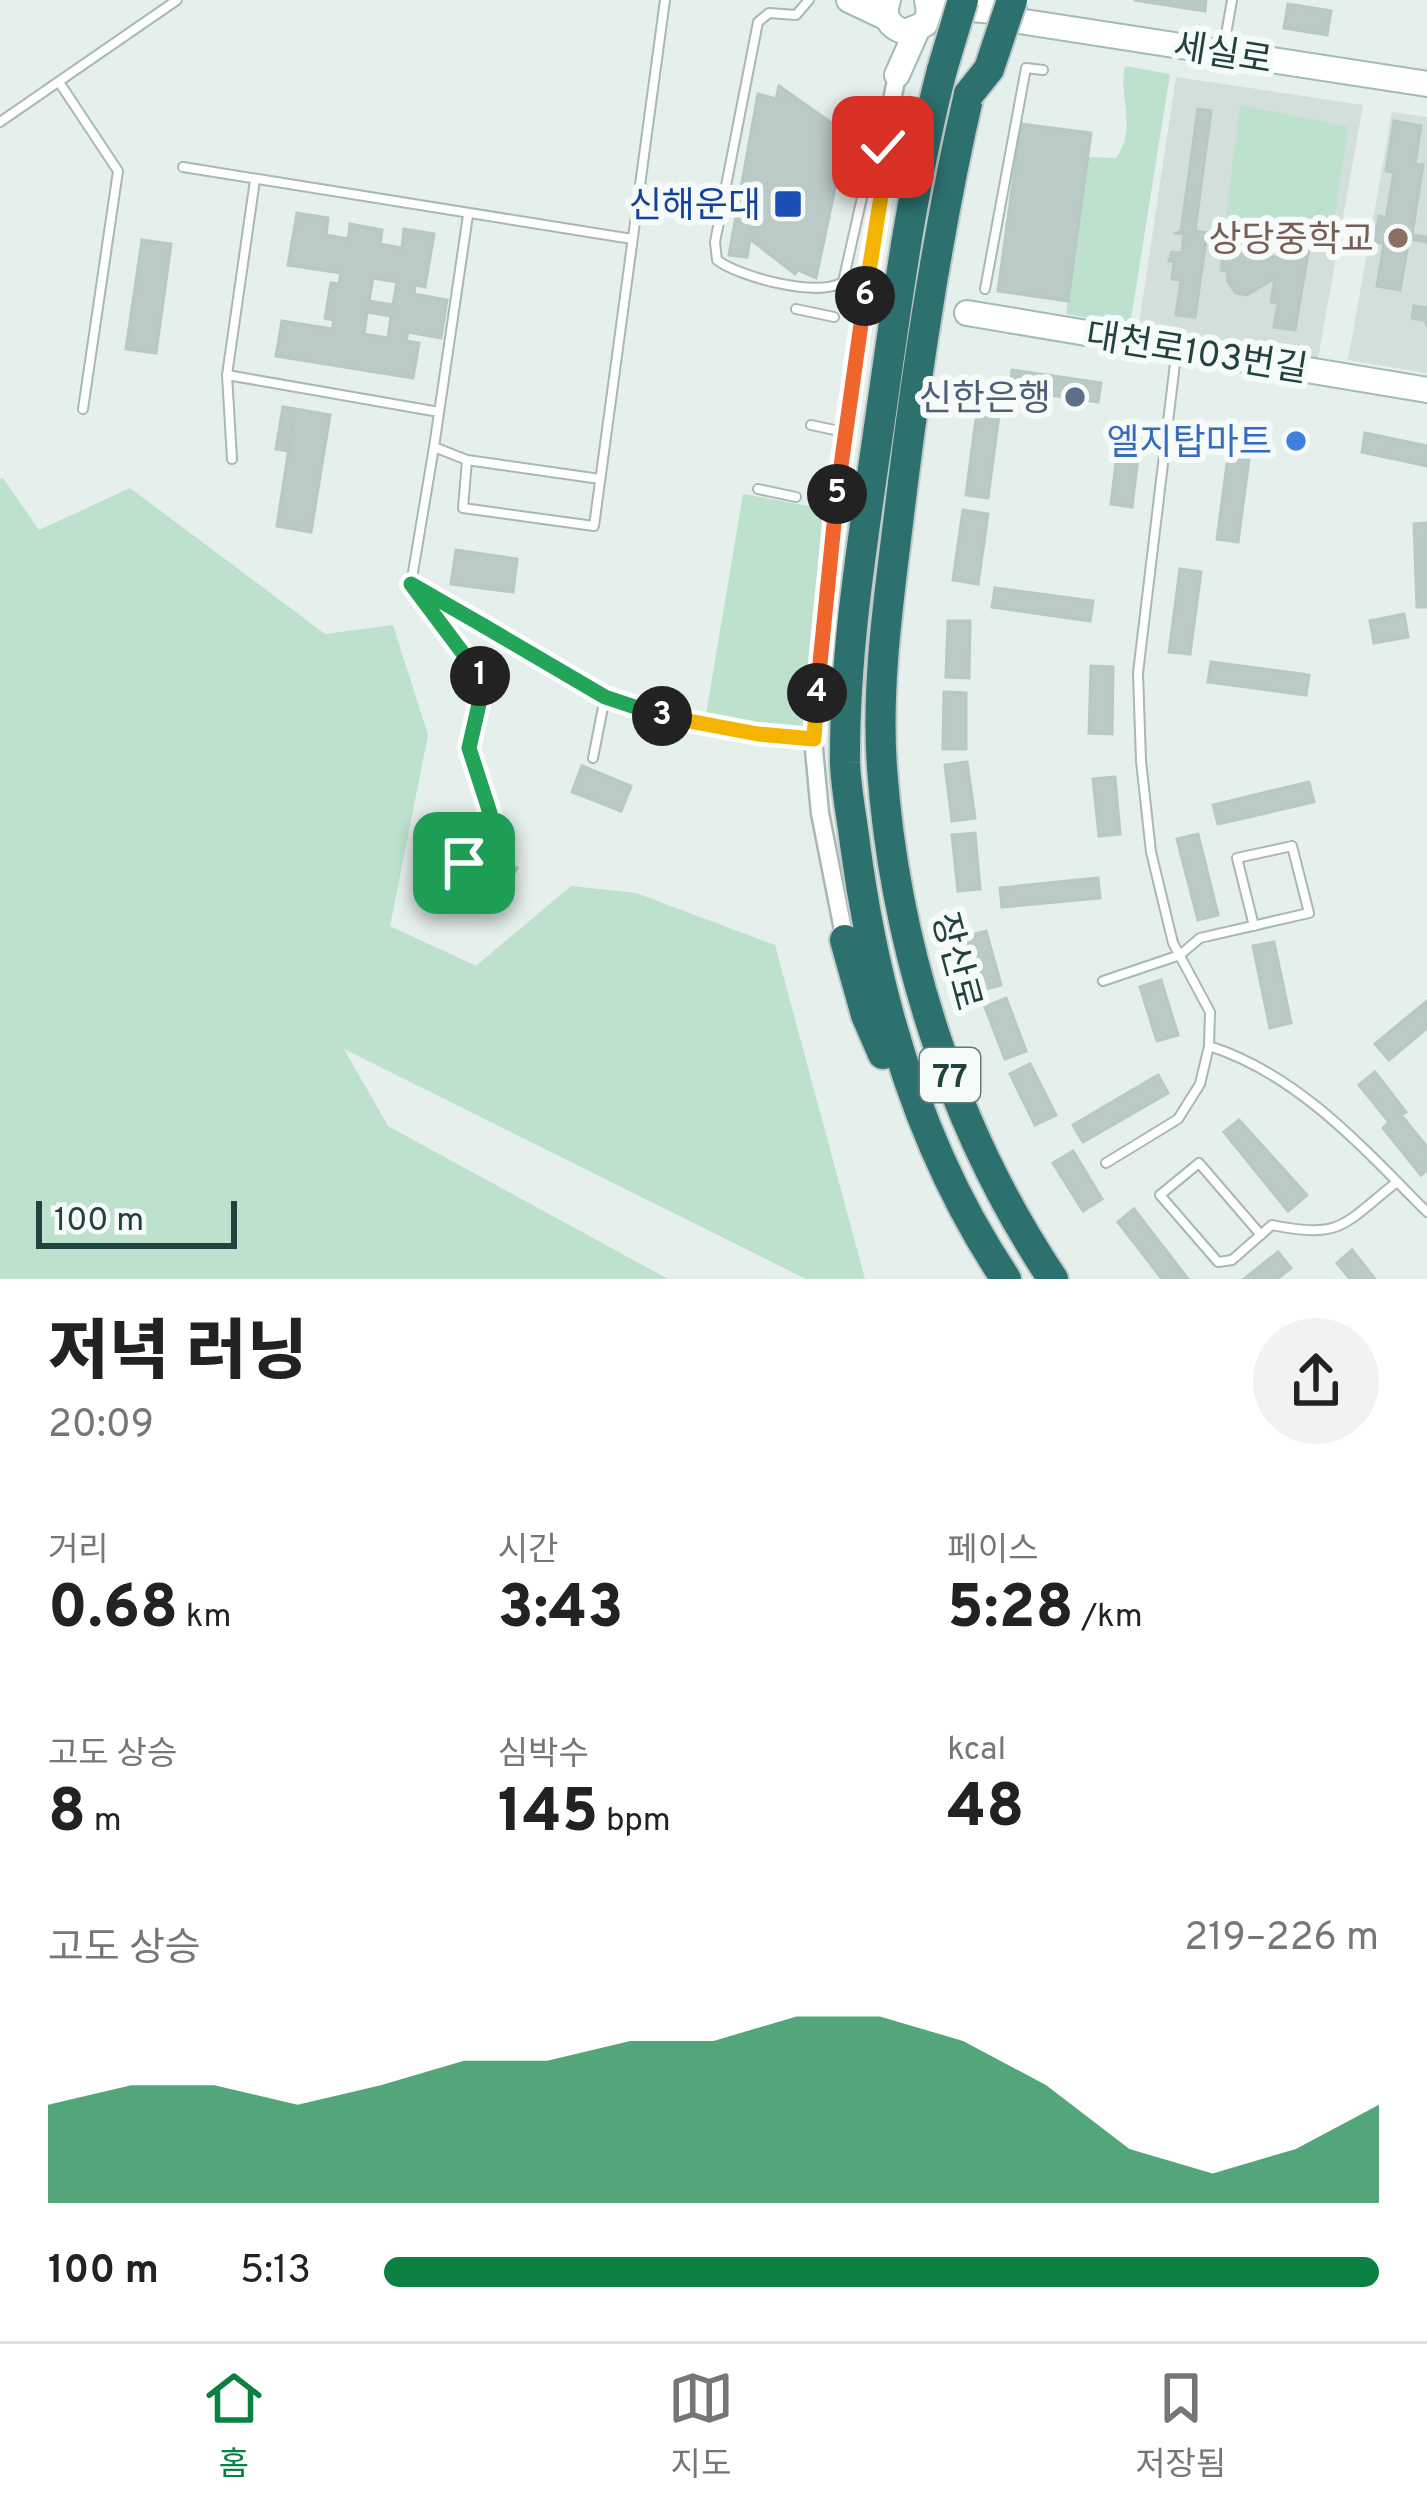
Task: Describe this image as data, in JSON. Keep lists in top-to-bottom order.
{
  "streets": {
    "highway": ["장산로", "77"],
    "street": ["세실로", "대천로103번길"]
  },
  "crossings": [
    ["세실로", "장산로"]
  ],
  "places": {
    "transit": ["신해운대"],
    "other": ["상당중학교", "신한은행", "엘지탑마트"]
  },
  "scale_bar": "100 m",
  "page": {
    "pins": [
      "6",
      "5",
      "1",
      "4",
      "3"
    ],
    "scale": "100 m",
    "heading": ["저녁 러닝", "20:09"],
    "stats": [
      ["거리", "0.68 km"],
      ["시간", "3:43"],
      ["페이스", "5:28 /km"],
      ["고도 상승", "8 m"],
      ["심박수", "145 bpm"],
      ["kcal", "48"]
    ],
    "chart": ["고도 상승", "219–226 m"],
    "list": [
      {
        "name": "100 m",
        "note": "5:13"
      }
    ],
    "tabs": ["홈", "지도", "저장됨"]
  }
}
